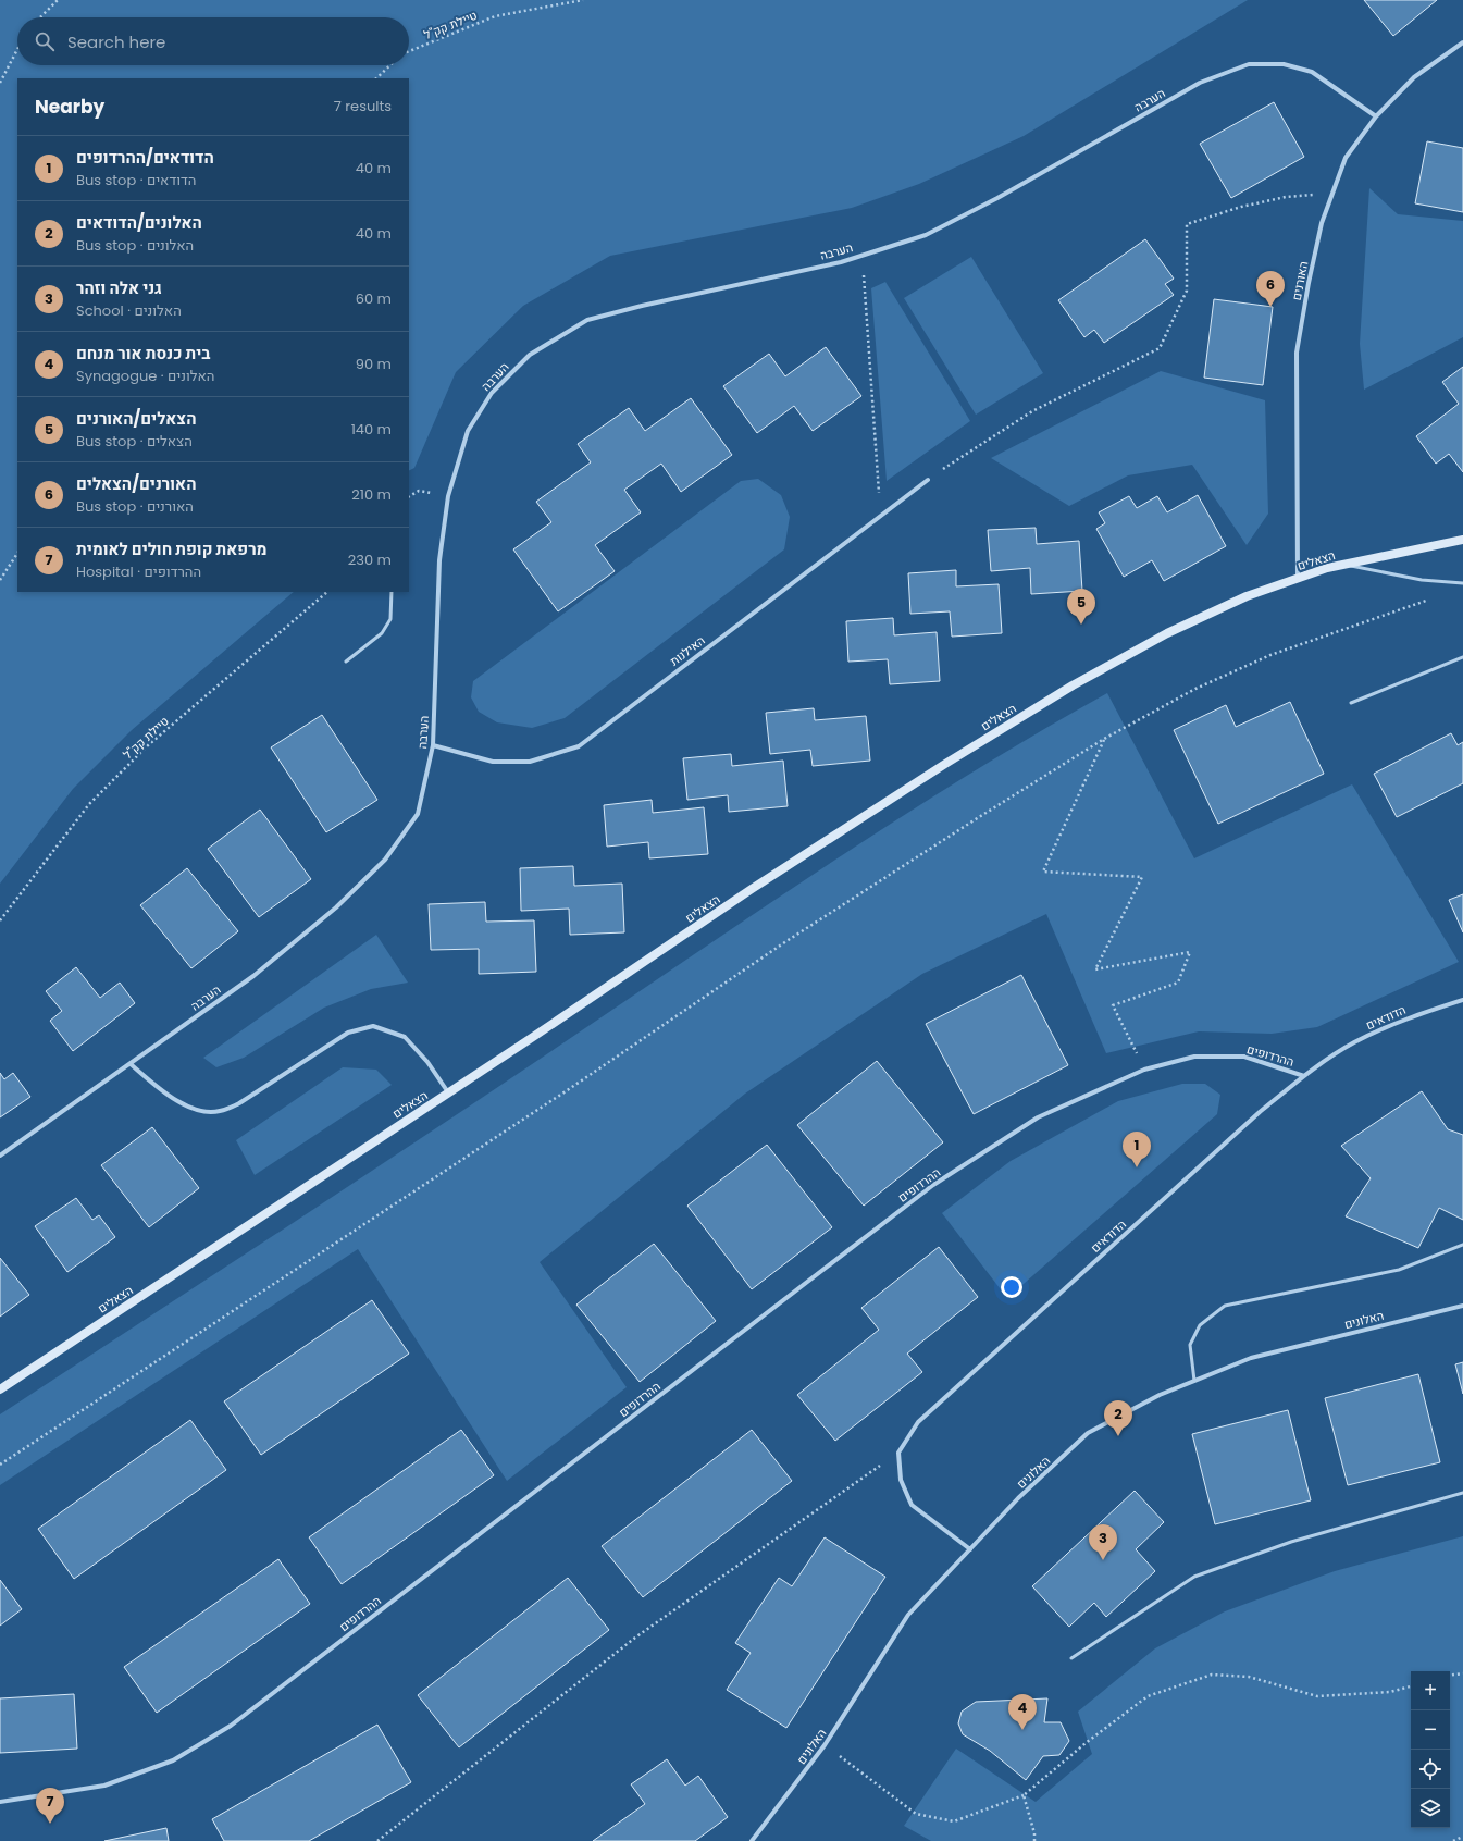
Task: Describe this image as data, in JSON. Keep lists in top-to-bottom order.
{
  "streets": {
    "street": [
      "הערבה",
      "האורנים",
      "הצאלים",
      "האילנות",
      "הדודאים",
      "ההרדופים",
      "האלונים"
    ],
    "path": ["טיילת קק\"ל"]
  },
  "crossings": [
    ["הערבה", "האורנים"],
    ["הערבה", "האילנות"],
    ["האורנים", "הצאלים"],
    ["הדודאים", "ההרדופים"]
  ],
  "page": {
    "search": "Search here",
    "heading": ["Nearby", "7 results"],
    "list": [
      {
        "mark": "1",
        "name": "הדודאים/ההרדופים",
        "note": "Bus stop · הדודאים",
        "value": "40 m"
      },
      {
        "mark": "2",
        "name": "האלונים/הדודאים",
        "note": "Bus stop · האלונים",
        "value": "40 m"
      },
      {
        "mark": "3",
        "name": "גני אלה וזהר",
        "note": "School · האלונים",
        "value": "60 m"
      },
      {
        "mark": "4",
        "name": "בית כנסת אור מנחם",
        "note": "Synagogue · האלונים",
        "value": "90 m"
      },
      {
        "mark": "5",
        "name": "הצאלים/האורנים",
        "note": "Bus stop · הצאלים",
        "value": "140 m"
      },
      {
        "mark": "6",
        "name": "האורנים/הצאלים",
        "note": "Bus stop · האורנים",
        "value": "210 m"
      },
      {
        "mark": "7",
        "name": "מרפאת קופת חולים לאומית",
        "note": "Hospital · ההרדופים",
        "value": "230 m"
      }
    ],
    "pins": [
      "6",
      "5",
      "1",
      "2",
      "3",
      "4",
      "7"
    ],
    "map_buttons": ["+", "−"]
  }
}
